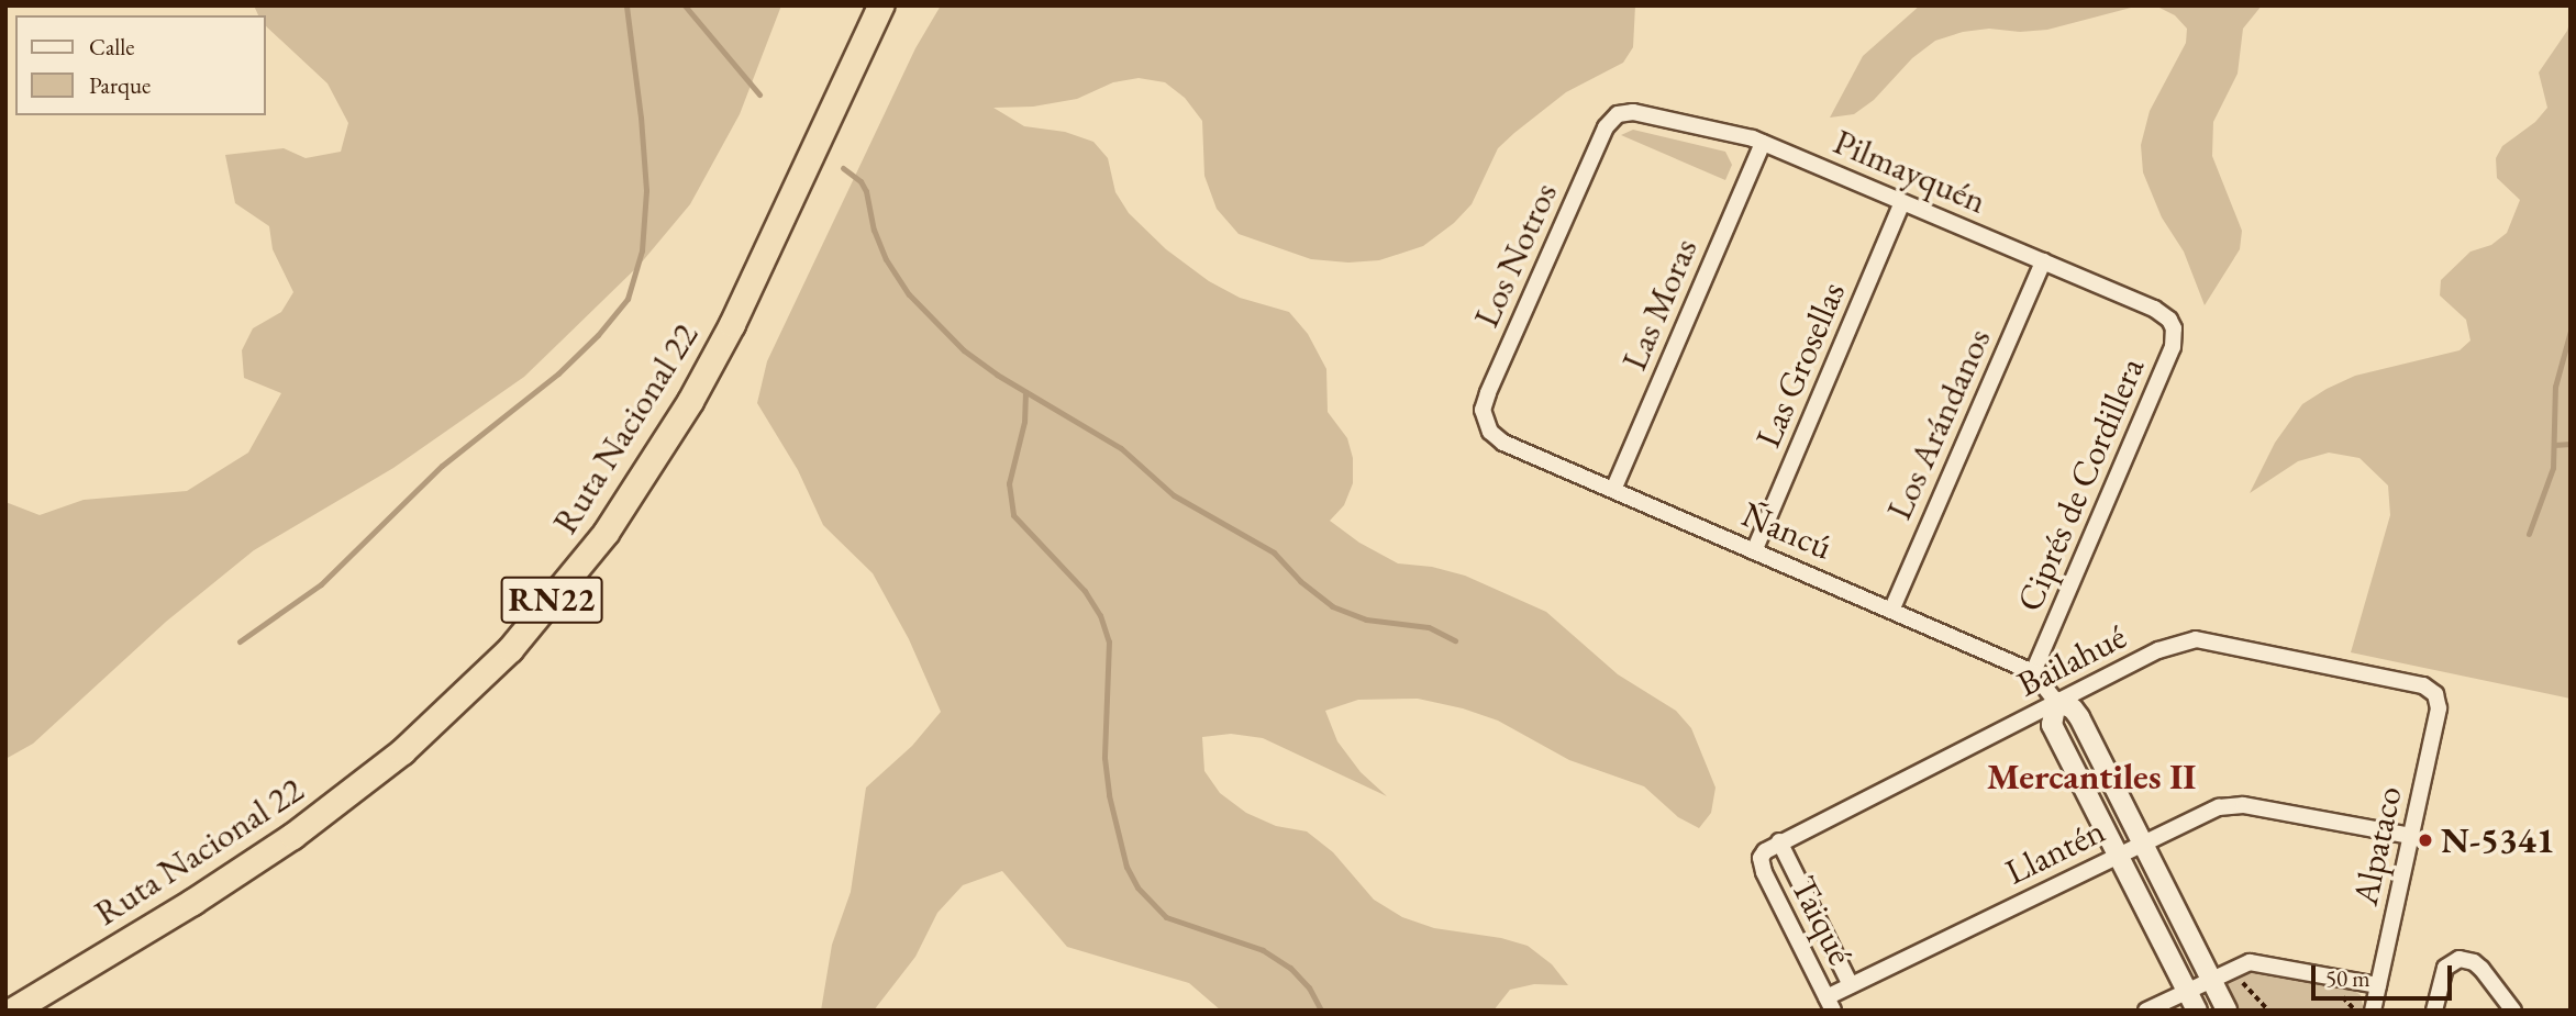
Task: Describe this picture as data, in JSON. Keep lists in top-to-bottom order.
{
  "streets": {
    "highway": ["Ruta Nacional 22", "RN22"],
    "street": [
      "Pilmayquén",
      "Los Notros",
      "Las Moras",
      "Las Grosellas",
      "Los Arándanos",
      "Ciprés de Cordillera",
      "Ñancú",
      "Bailahué",
      "Alpataco",
      "Llantén",
      "Taiqué"
    ]
  },
  "crossings": [
    ["Pilmayquén", "Los Notros"],
    ["Pilmayquén", "Las Moras"],
    ["Pilmayquén", "Las Grosellas"],
    ["Pilmayquén", "Los Arándanos"],
    ["Pilmayquén", "Ciprés de Cordillera"],
    ["Los Notros", "Ñancú"],
    ["Las Moras", "Ñancú"],
    ["Las Grosellas", "Ñancú"],
    ["Los Arándanos", "Ñancú"],
    ["Ciprés de Cordillera", "Ñancú"],
    ["Ñancú", "Bailahué"],
    ["Ñancú", "Llantén"],
    ["Bailahué", "Alpataco"],
    ["Bailahué", "Taiqué"],
    ["Alpataco", "Llantén"],
    ["Llantén", "Taiqué"]
  ],
  "districts": ["Mercantiles II"],
  "places": ["N-5341"],
  "legend": ["Calle", "Parque"],
  "scale_bar": "50 m"
}
